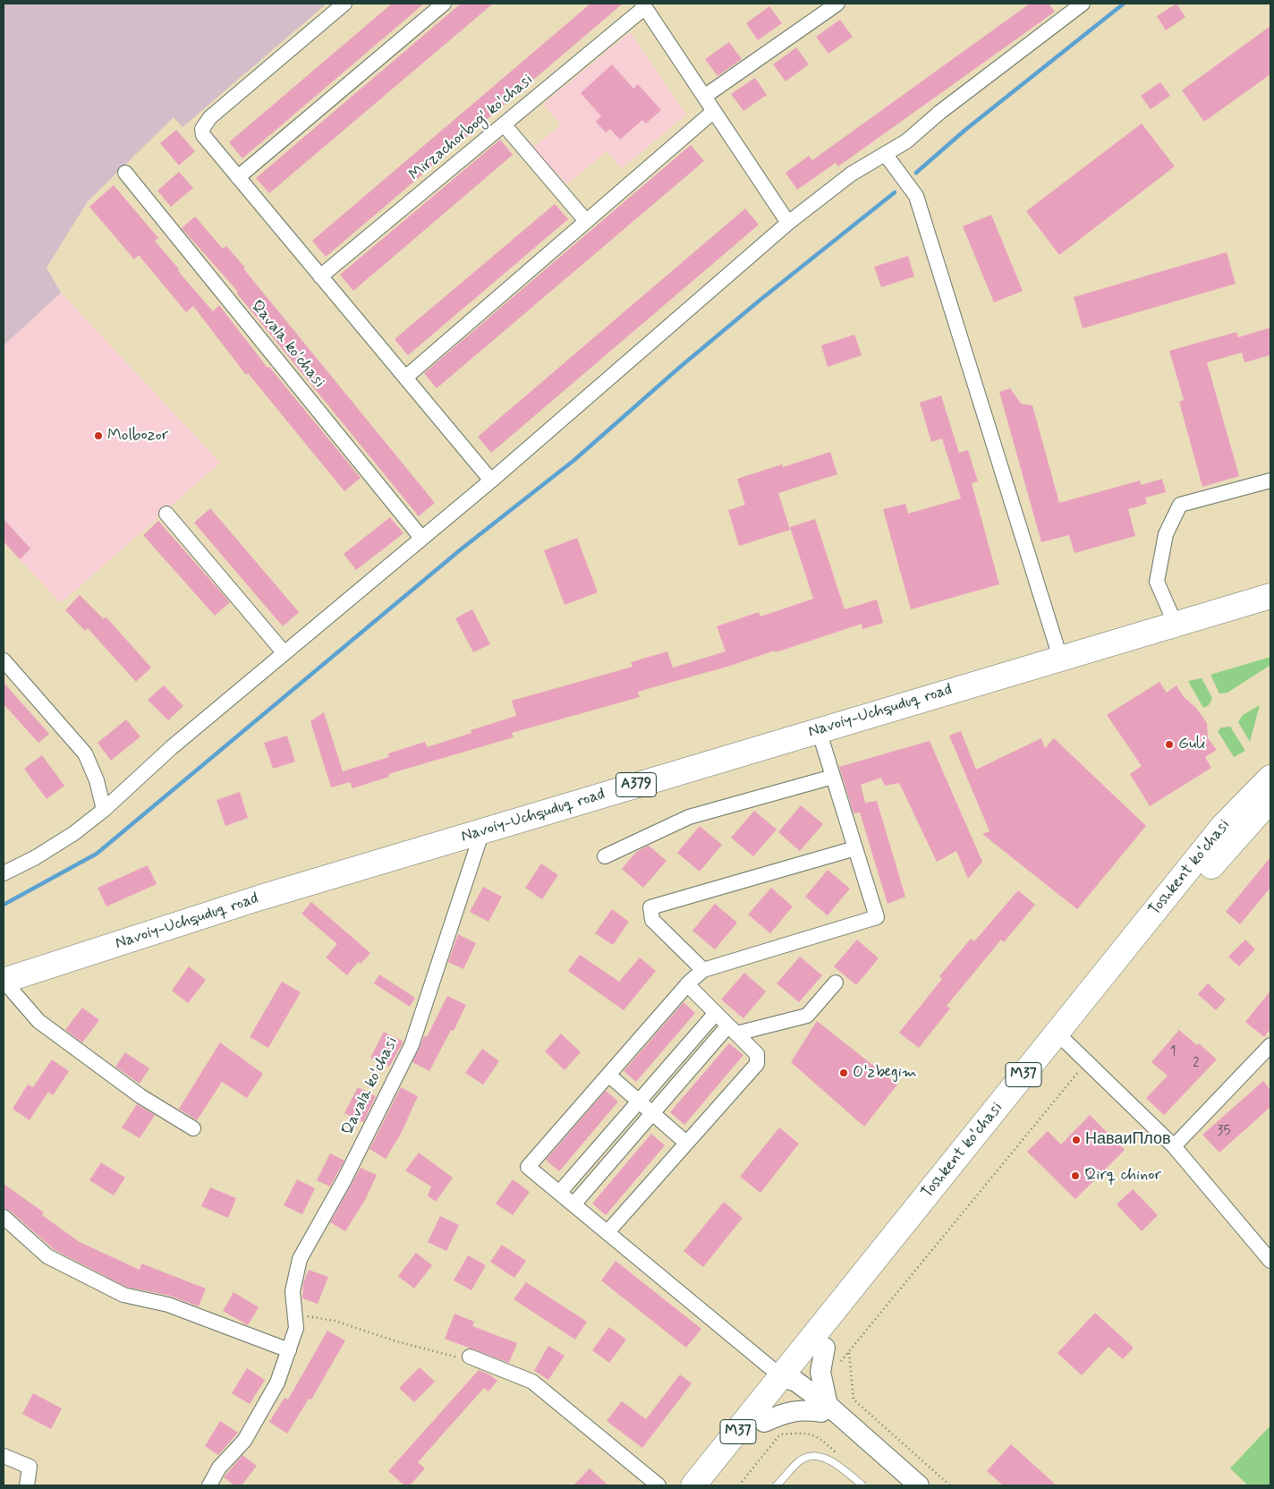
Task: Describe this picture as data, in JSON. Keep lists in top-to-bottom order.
{
  "streets": {
    "highway": [
      "Navoiy-Uchquduq road",
      "A379",
      "Toshkent ko'chasi",
      "M37"
    ],
    "street": ["Mirzachorbog' ko'chasi", "Qavala ko'chasi"]
  },
  "crossings": [
    ["Qavala ko'chasi", "Navoiy-Uchquduq road"]
  ],
  "places": [
    "Molbozor",
    "Guli",
    "O'zbegim",
    "НаваиПлов",
    "Qirq chinor"
  ],
  "house_numbers": ["1", "2", "35"]
}
